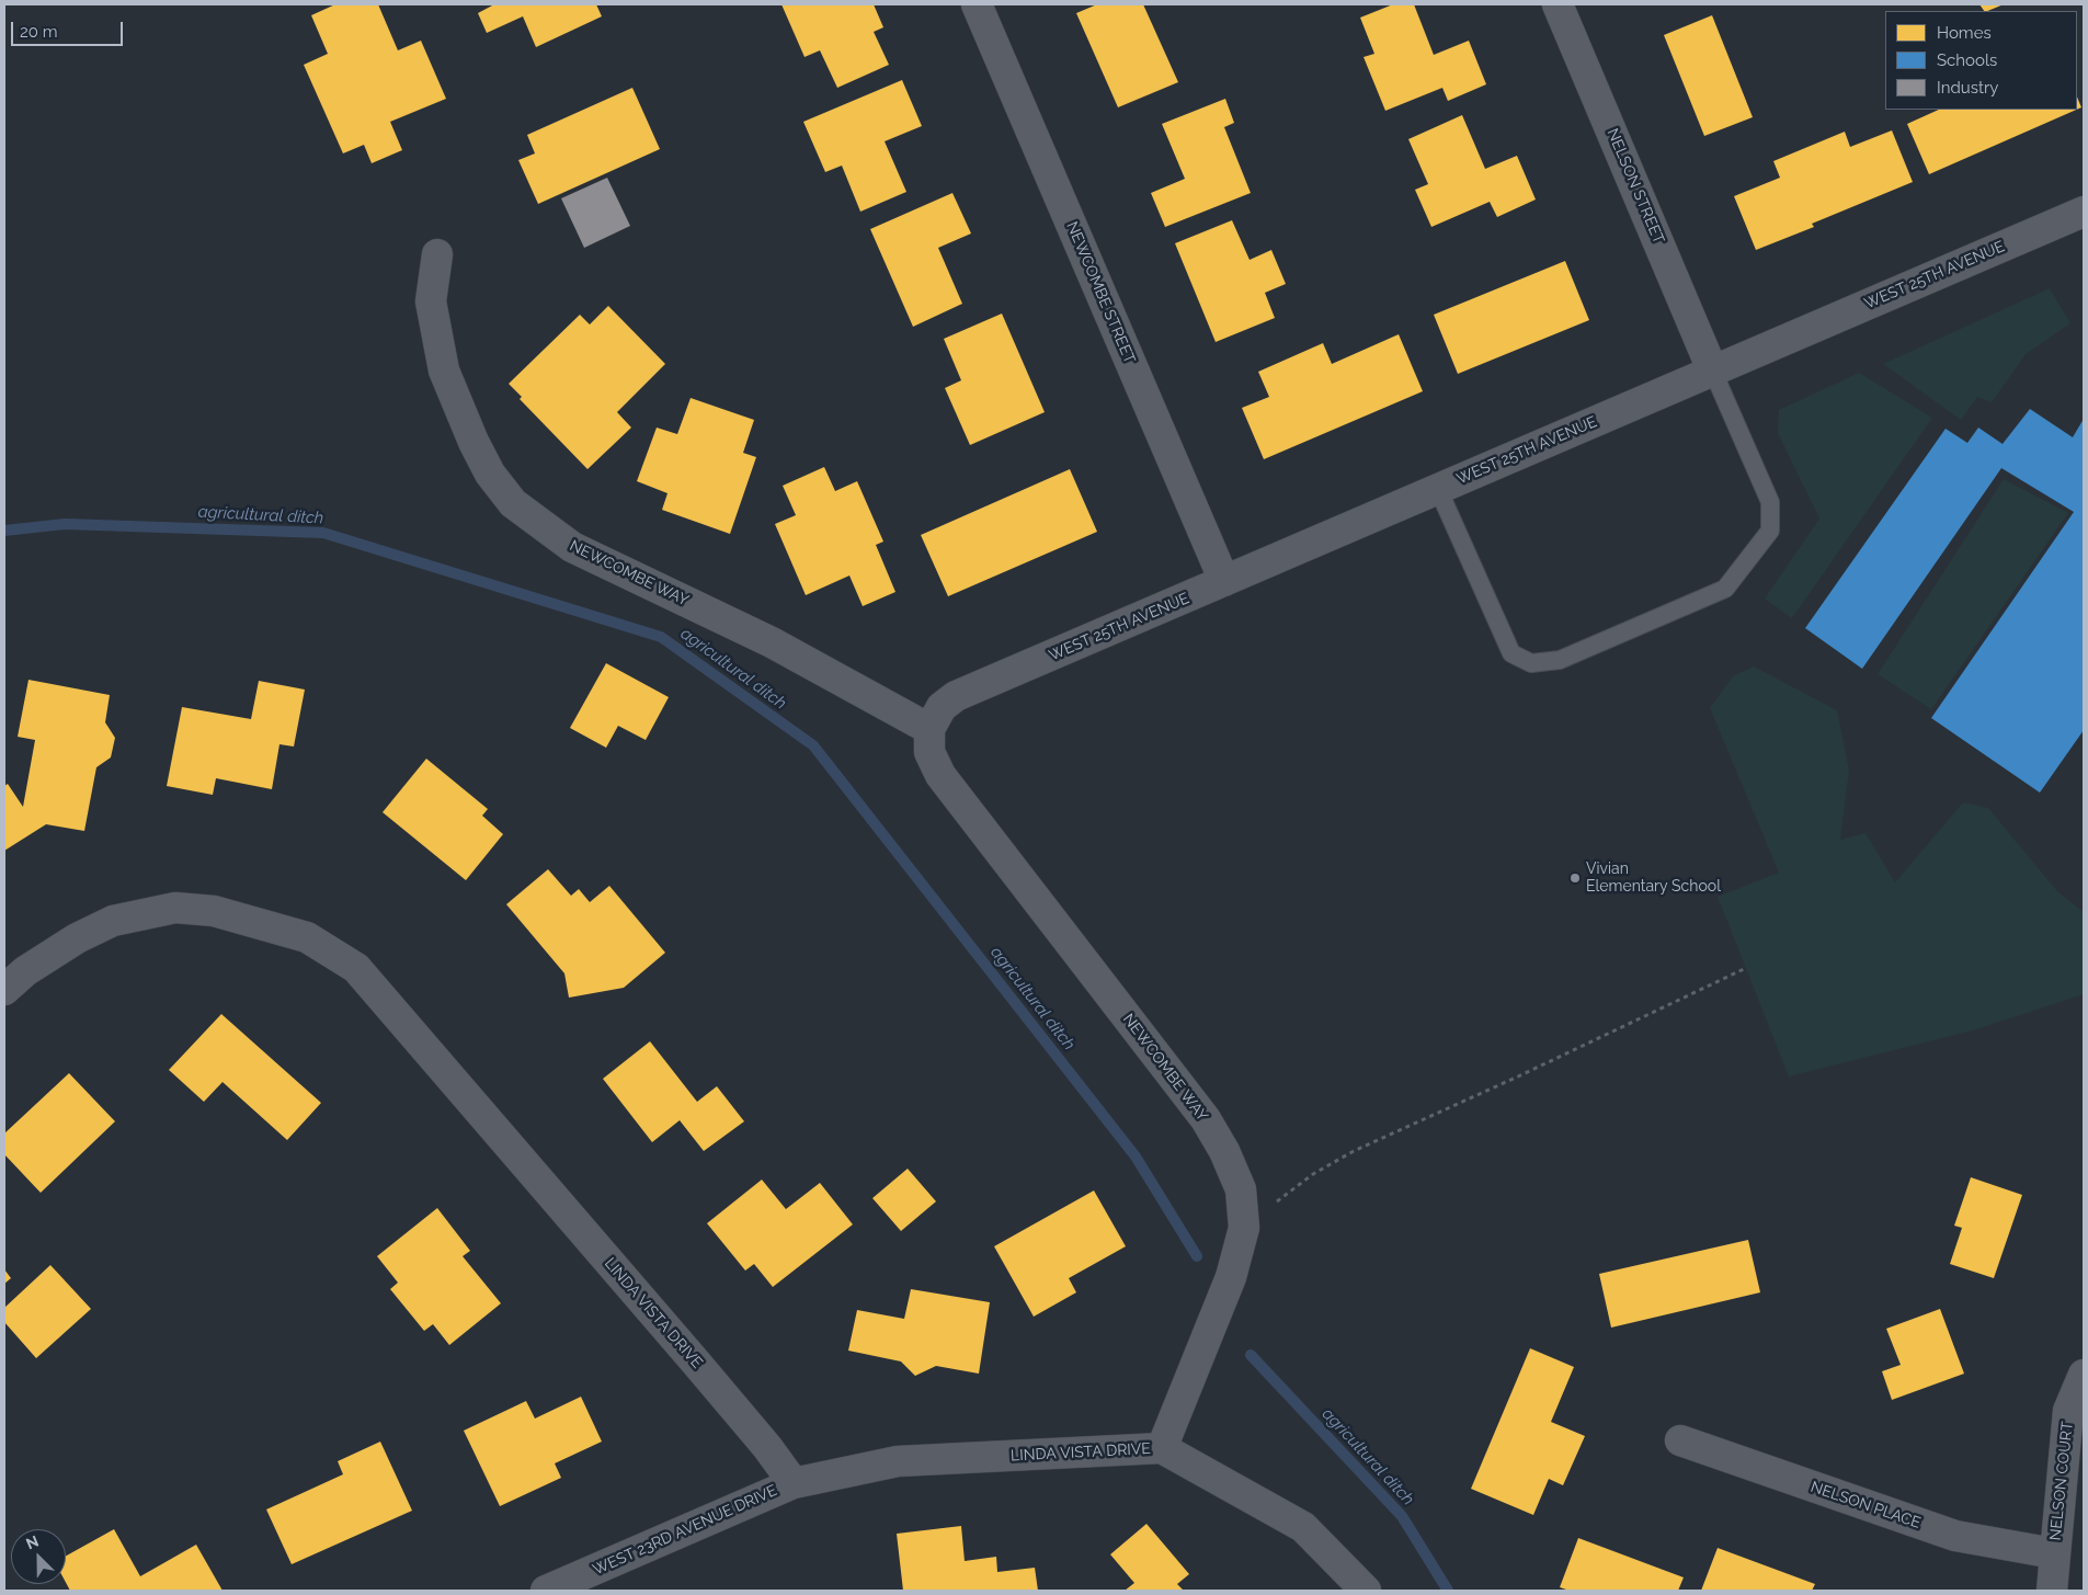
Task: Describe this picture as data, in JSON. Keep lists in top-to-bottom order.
{
  "streets": {
    "street": [
      "NELSON STREET",
      "WEST 25TH AVENUE",
      "NEWCOMBE STREET",
      "NEWCOMBE WAY",
      "LINDA VISTA DRIVE",
      "NELSON COURT",
      "NELSON PLACE",
      "WEST 23RD AVENUE DRIVE"
    ]
  },
  "crossings": [
    ["NELSON STREET", "WEST 25TH AVENUE"],
    ["WEST 25TH AVENUE", "NEWCOMBE STREET"],
    ["WEST 25TH AVENUE", "NEWCOMBE WAY"],
    ["NEWCOMBE WAY", "LINDA VISTA DRIVE"],
    ["LINDA VISTA DRIVE", "WEST 23RD AVENUE DRIVE"],
    ["NELSON COURT", "NELSON PLACE"]
  ],
  "water": ["agricultural ditch"],
  "places": ["Vivian Elementary School"],
  "legend": ["Homes", "Schools", "Industry"],
  "scale_bar": "20 m",
  "north": "top left"
}
